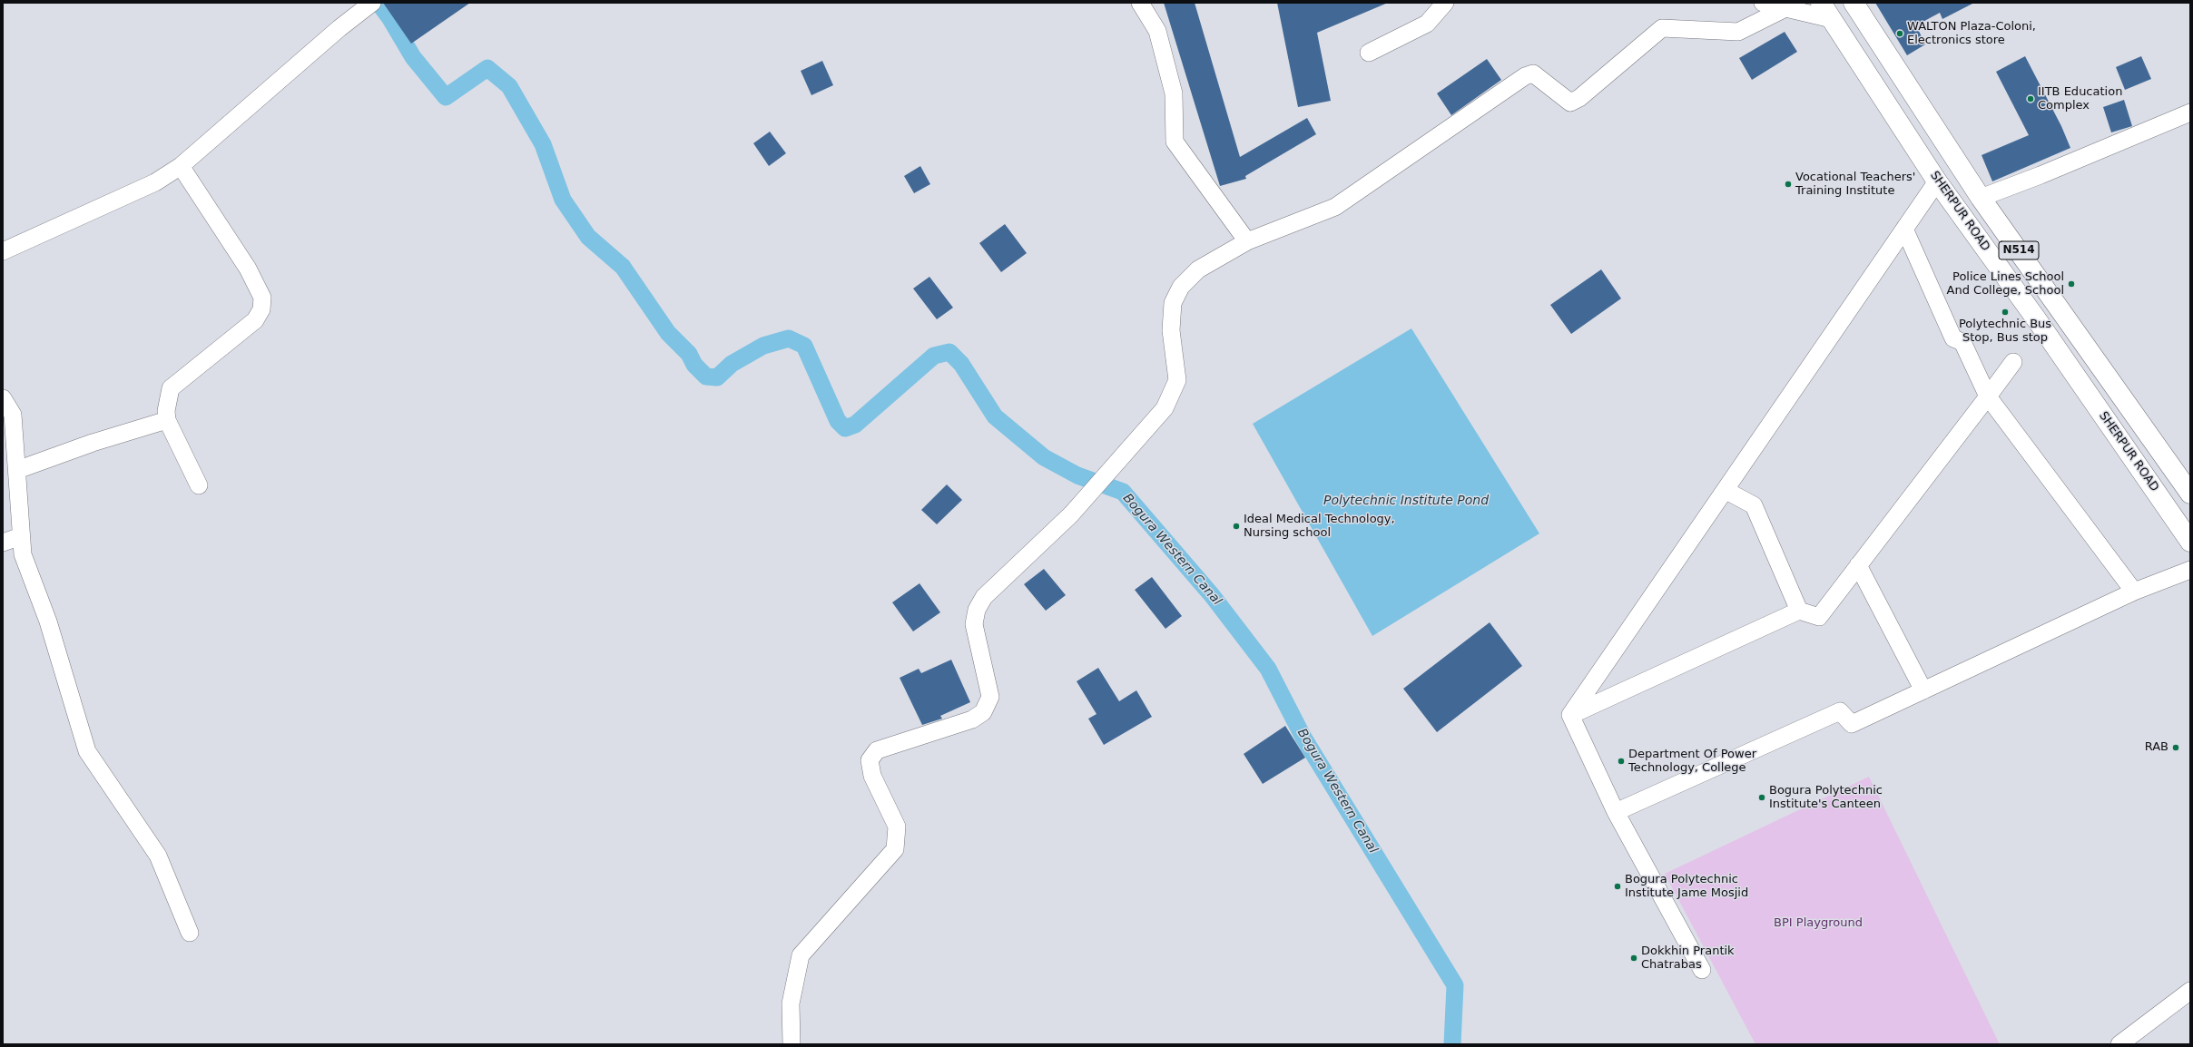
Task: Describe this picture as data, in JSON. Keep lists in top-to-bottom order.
{
  "streets": {
    "highway": ["SHERPUR ROAD", "N514"]
  },
  "water": ["Polytechnic Institute Pond", "Bogura Western Canal"],
  "parks": ["BPI Playground"],
  "places": [
    "WALTON Plaza-Coloni, Electronics store",
    "IITB Education Complex",
    "Vocational Teachers' Training Institute",
    "Police Lines School And College, School",
    "Polytechnic Bus Stop, Bus stop",
    "Ideal Medical Technology, Nursing school",
    "RAB",
    "Department Of Power Technology, College",
    "Bogura Polytechnic Institute's Canteen",
    "Bogura Polytechnic Institute Jame Mosjid",
    "Dokkhin Prantik Chatrabas"
  ]
}
